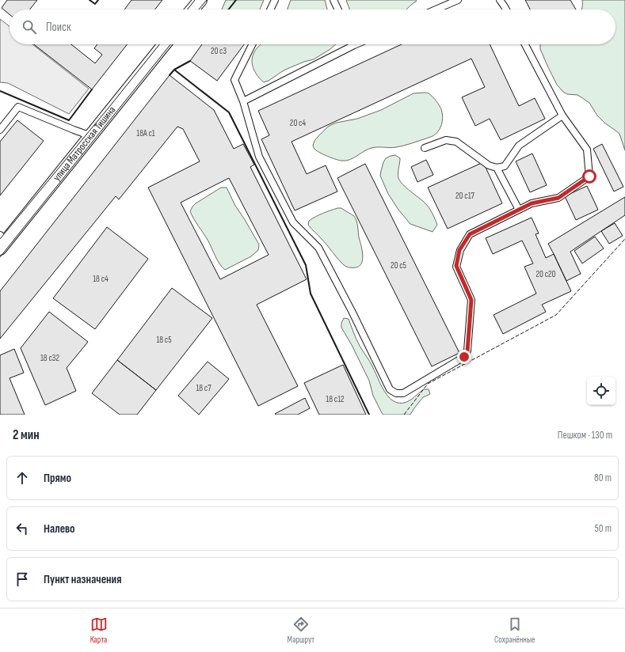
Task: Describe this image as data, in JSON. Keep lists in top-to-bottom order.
{
  "streets": {
    "street": ["улица Матросская Тишина"]
  },
  "house_numbers": [
    "20 с3",
    "20 c4",
    "18А с1",
    "20 с17",
    "20 с5",
    "20 с20",
    "18 с4",
    "18 с5",
    "18 с32",
    "18 с7",
    "18 с12"
  ],
  "page": {
    "search": "Поиск",
    "heading": ["2 мин", "Пешком · 130 m"],
    "list": [
      ["Прямо", "80 m"],
      ["Налево", "50 m"],
      "Пункт назначения"
    ],
    "nav": ["Карта", "Маршрут", "Сохранённые"]
  }
}
